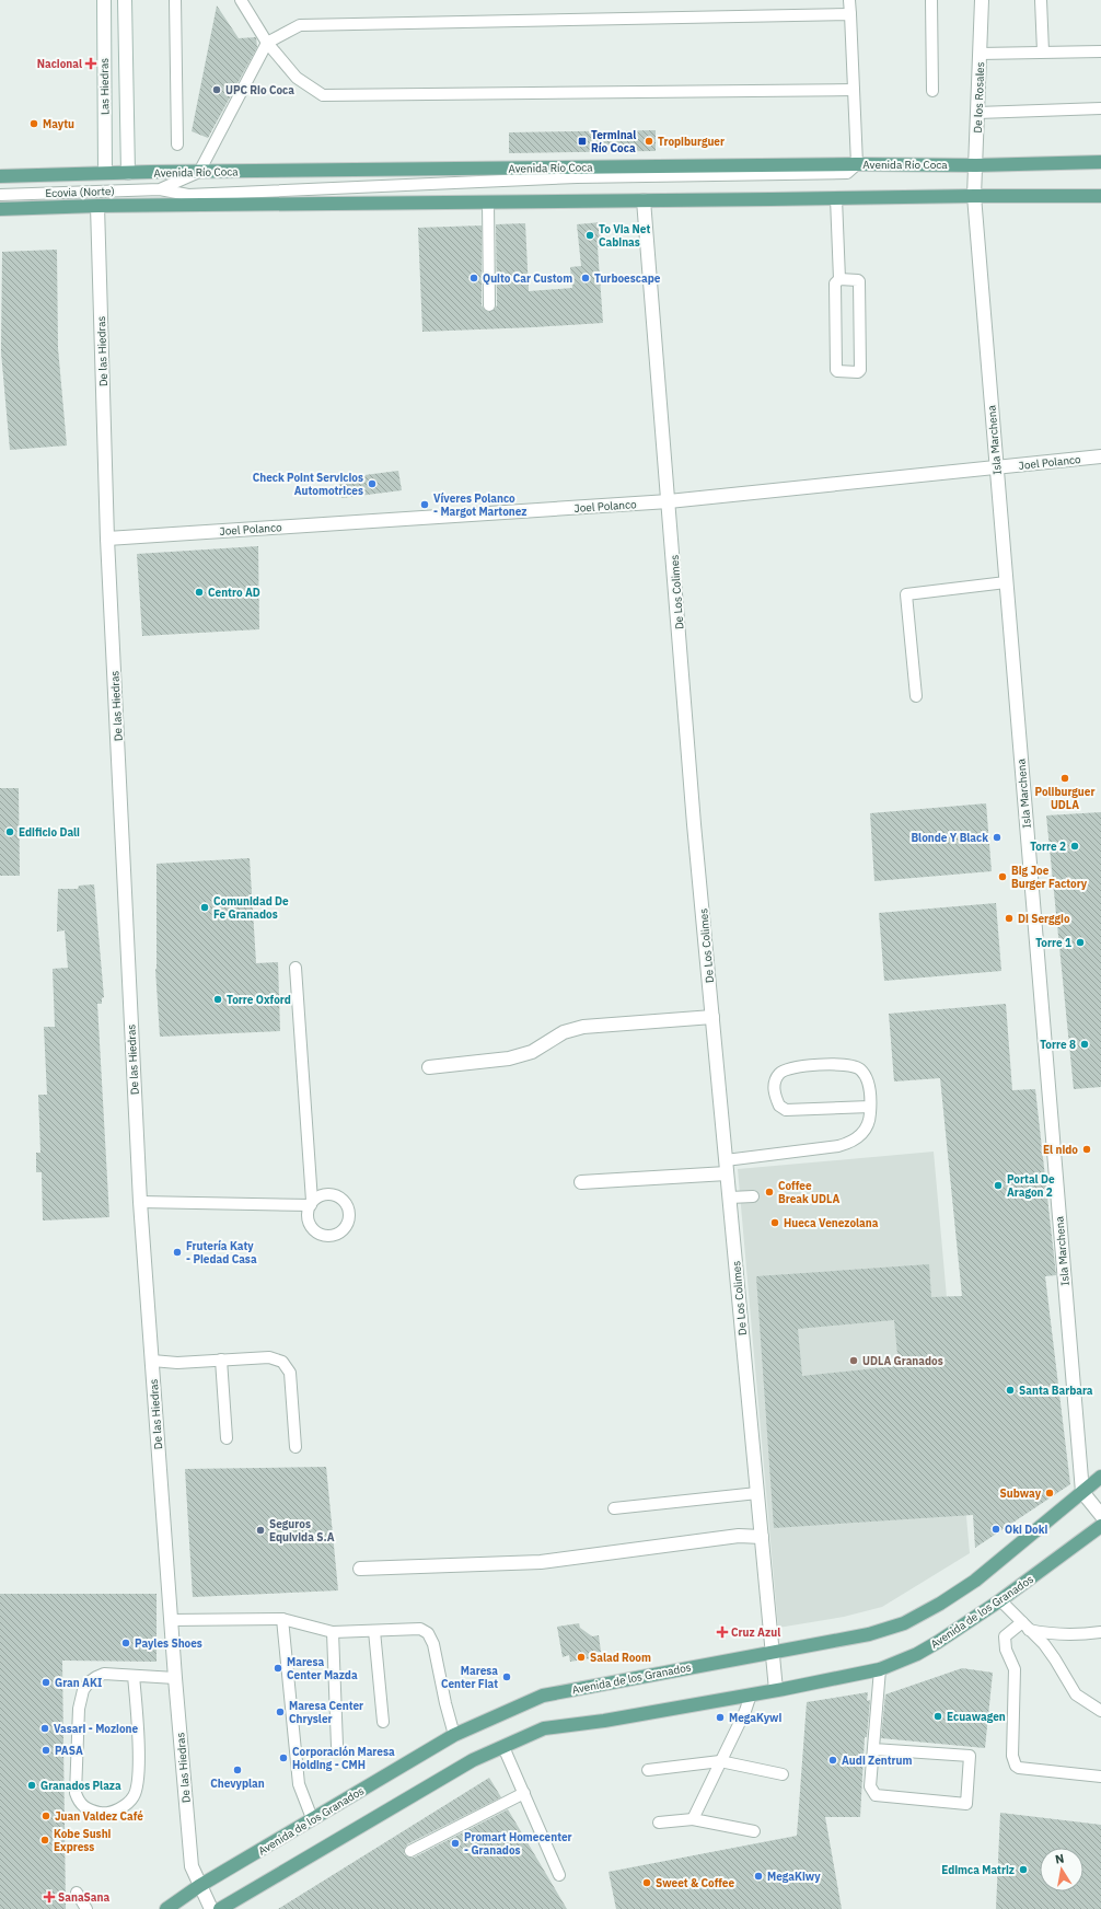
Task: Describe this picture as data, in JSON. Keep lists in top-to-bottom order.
{
  "streets": {
    "main road": ["Avenida Río Coca", "Avenida de los Granados"],
    "street": [
      "Las Hiedras",
      "De los Rosales",
      "De las Hiedras",
      "Isla Marchena",
      "Joel Polanco",
      "De Los Colimes"
    ],
    "lane": ["Ecovia (Norte)"]
  },
  "crossings": [
    ["Las Hiedras", "Avenida Río Coca"],
    ["De los Rosales", "Avenida Río Coca"],
    ["De los Rosales", "Isla Marchena"],
    ["De las Hiedras", "Joel Polanco"],
    ["De las Hiedras", "Avenida de los Granados"],
    ["Isla Marchena", "Joel Polanco"],
    ["Isla Marchena", "Avenida de los Granados"],
    ["Joel Polanco", "De Los Colimes"],
    ["De Los Colimes", "Avenida de los Granados"]
  ],
  "places": {
    "health": ["Nacional", "Cruz Azul", "SanaSana"],
    "other": [
      "UPC Rio Coca",
      "Maytu",
      "Tropiburguer",
      "To Via Net Cabinas",
      "Quito Car Custom",
      "Turboescape",
      "Check Point Servicios Automotrices",
      "Víveres Polanco - Margot Martonez",
      "Centro AD",
      "Poliburguer UDLA",
      "Edificio Dali",
      "Blonde Y Black",
      "Torre 2",
      "Big Joe Burger Factory",
      "Comunidad De Fe Granados",
      "Di Serggio",
      "Torre 1",
      "Torre Oxford",
      "Torre 8",
      "El nido",
      "Portal De Aragon 2",
      "Coffee Break UDLA",
      "Hueca Venezolana",
      "Frutería Katy - Piedad Casa",
      "UDLA Granados",
      "Santa Barbara",
      "Subway",
      "Oki Doki",
      "Seguros Equivida S.A",
      "Payles Shoes",
      "Salad Room",
      "Maresa Center Mazda",
      "Maresa Center Fiat",
      "Gran AKI",
      "Maresa Center Chrysler",
      "Ecuawagen",
      "MegaKywi",
      "Vasari - Mozione",
      "PASA",
      "Corporación Maresa Holding - CMH",
      "Audi Zentrum",
      "Chevyplan",
      "Granados Plaza",
      "Juan Valdez Café",
      "Kobe Sushi Express",
      "Promart Homecenter - Granados",
      "Edimca Matriz",
      "MegaKiwy",
      "Sweet & Coffee"
    ],
    "transit": ["Terminal Río Coca"]
  },
  "north": "top"
}
